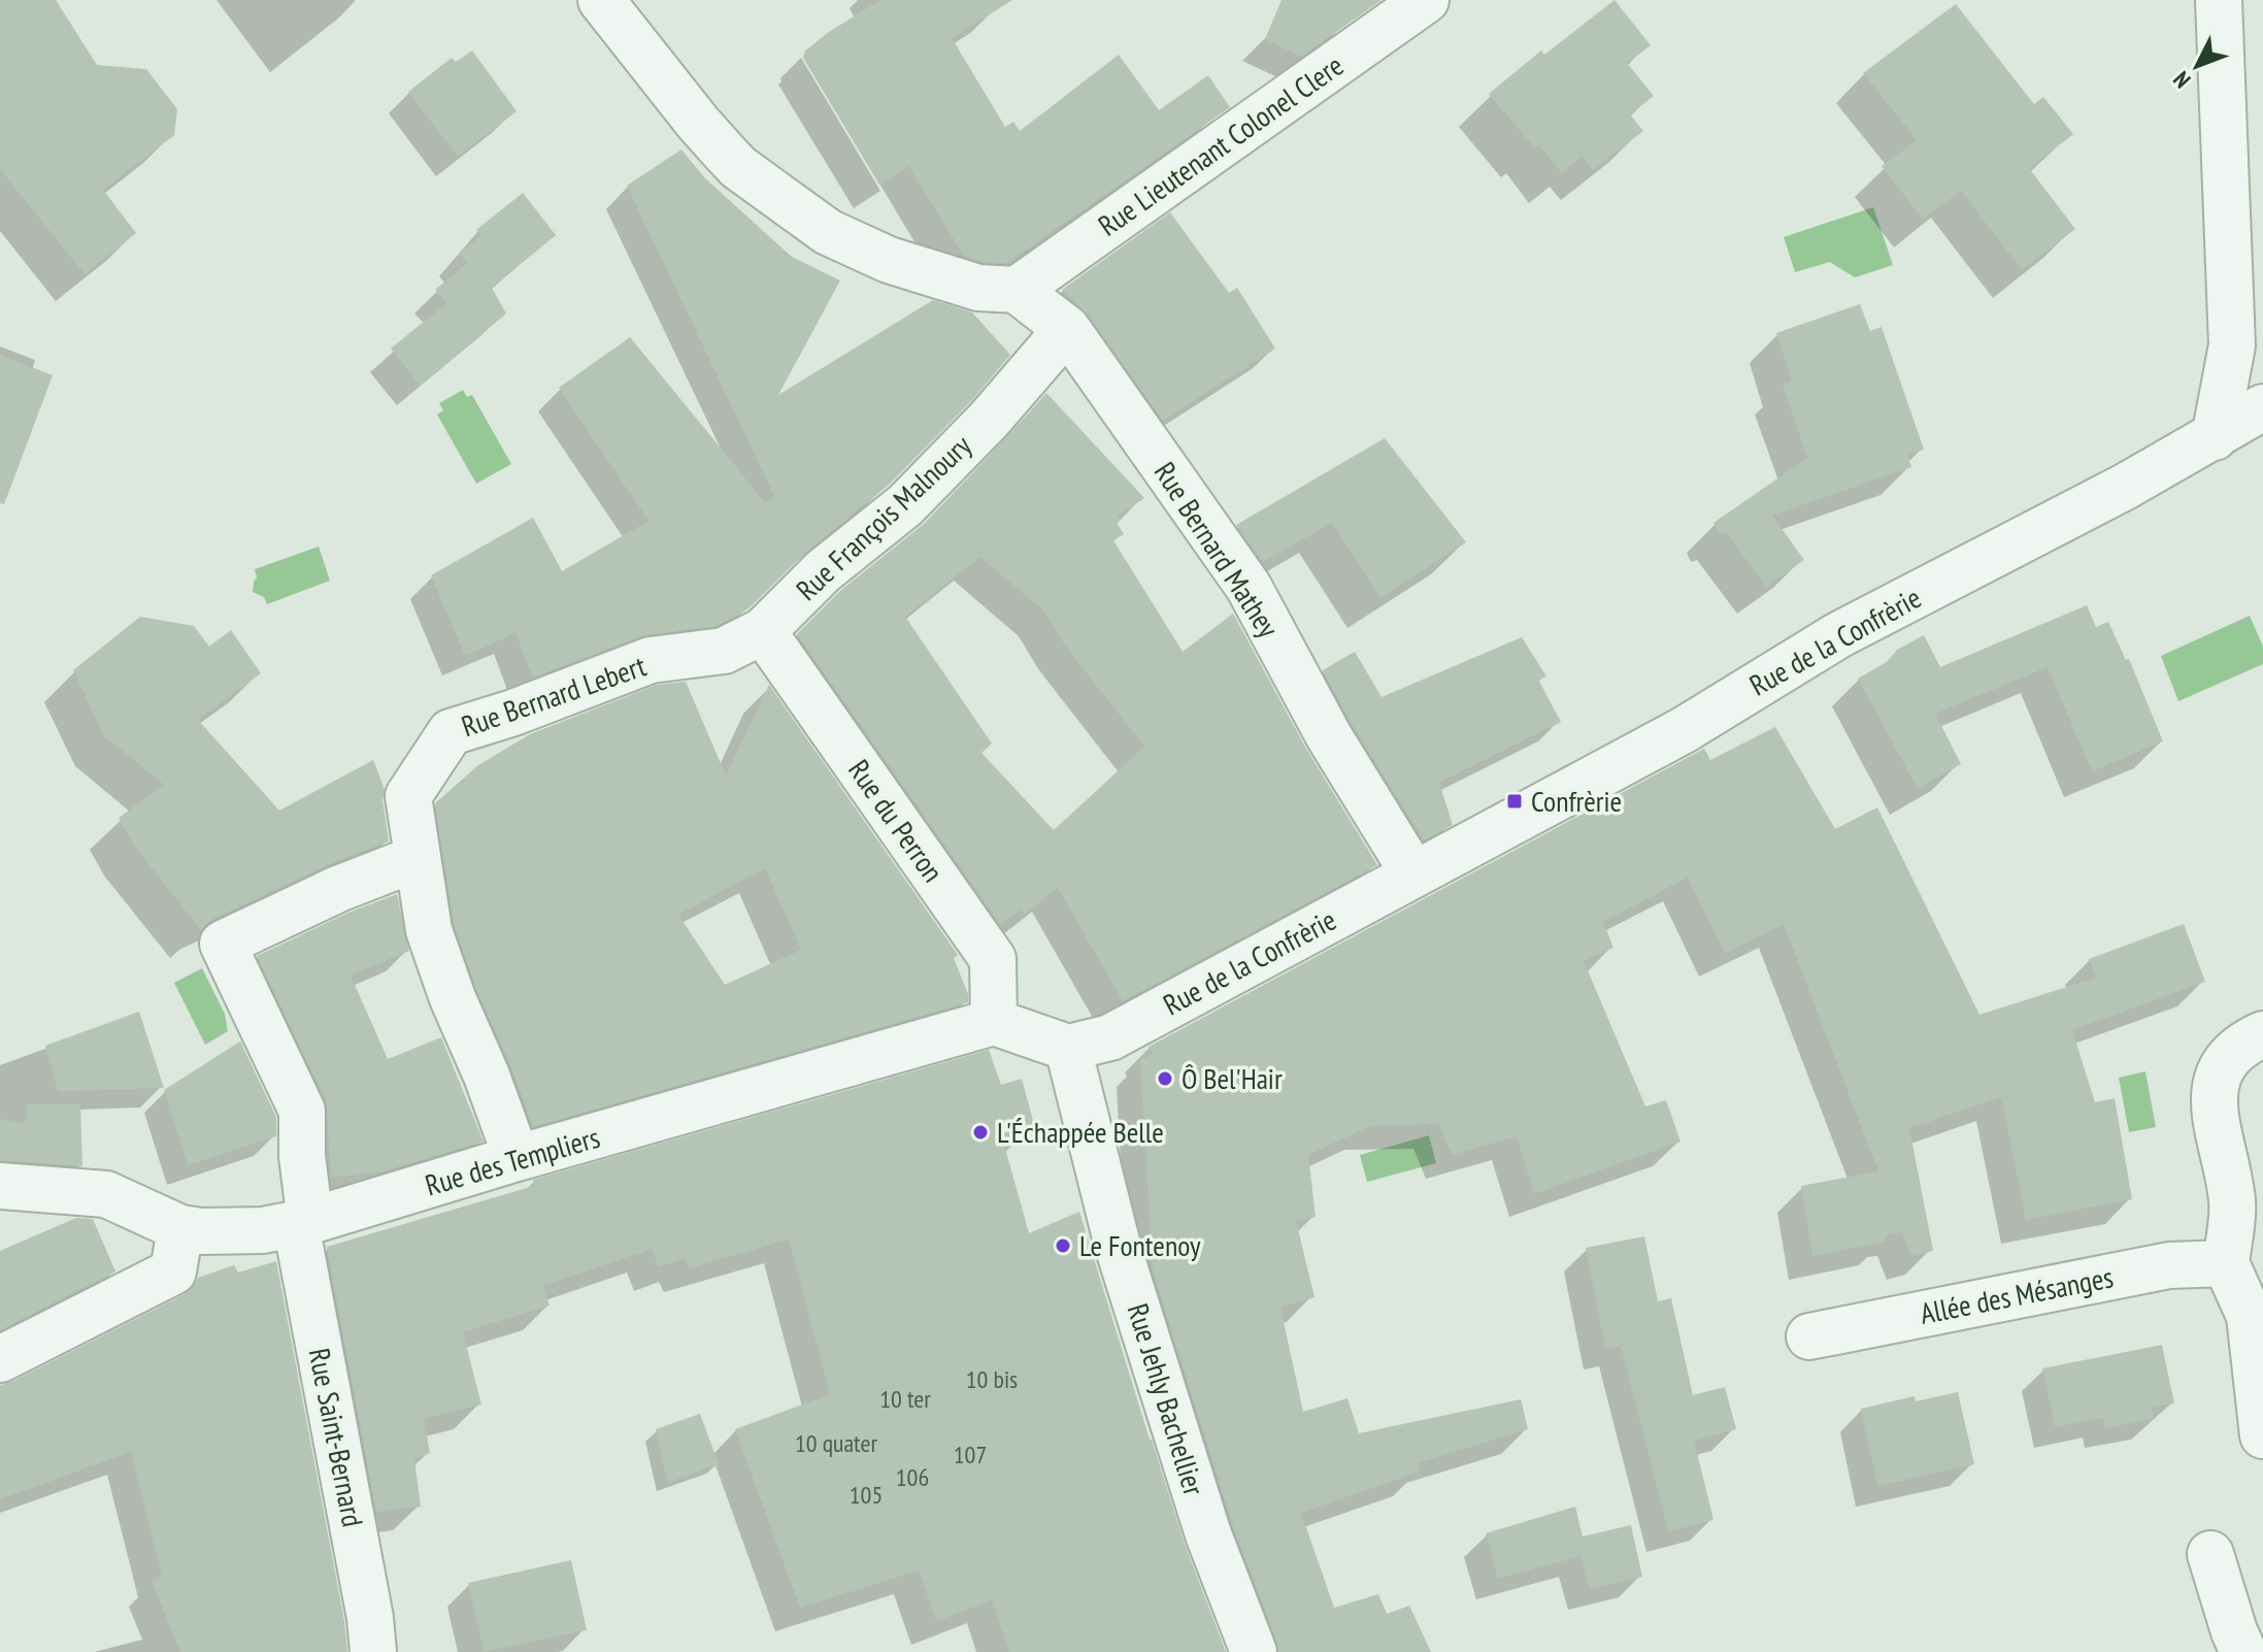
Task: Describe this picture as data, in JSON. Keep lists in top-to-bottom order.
{
  "streets": {
    "street": [
      "Rue Lieutenant Colonel Clere",
      "Rue François Malnoury",
      "Rue Bernard Mathey",
      "Rue de la Confrèrie",
      "Rue Bernard Lebert",
      "Rue du Perron",
      "Rue des Templiers",
      "Allée des Mésanges",
      "Rue Jehly Bachellier",
      "Rue Saint-Bernard"
    ]
  },
  "crossings": [
    ["Rue Lieutenant Colonel Clere", "Rue Bernard Mathey"],
    ["Rue François Malnoury", "Rue Bernard Mathey"],
    ["Rue François Malnoury", "Rue Bernard Lebert"],
    ["Rue François Malnoury", "Rue du Perron"],
    ["Rue Bernard Mathey", "Rue de la Confrèrie"],
    ["Rue de la Confrèrie", "Rue Jehly Bachellier"],
    ["Rue Bernard Lebert", "Rue du Perron"],
    ["Rue Bernard Lebert", "Rue des Templiers"],
    ["Rue Bernard Lebert", "Rue Saint-Bernard"],
    ["Rue du Perron", "Rue des Templiers"],
    ["Rue des Templiers", "Rue Saint-Bernard"]
  ],
  "places": {
    "transit": ["Confrèrie"],
    "other": ["Ô Bel'Hair", "L'Échappée Belle", "Le Fontenoy"]
  },
  "house_numbers": [
    "10 bis",
    "10 ter",
    "10 quater",
    "107",
    "106",
    "105"
  ],
  "north": "bottom left"
}
